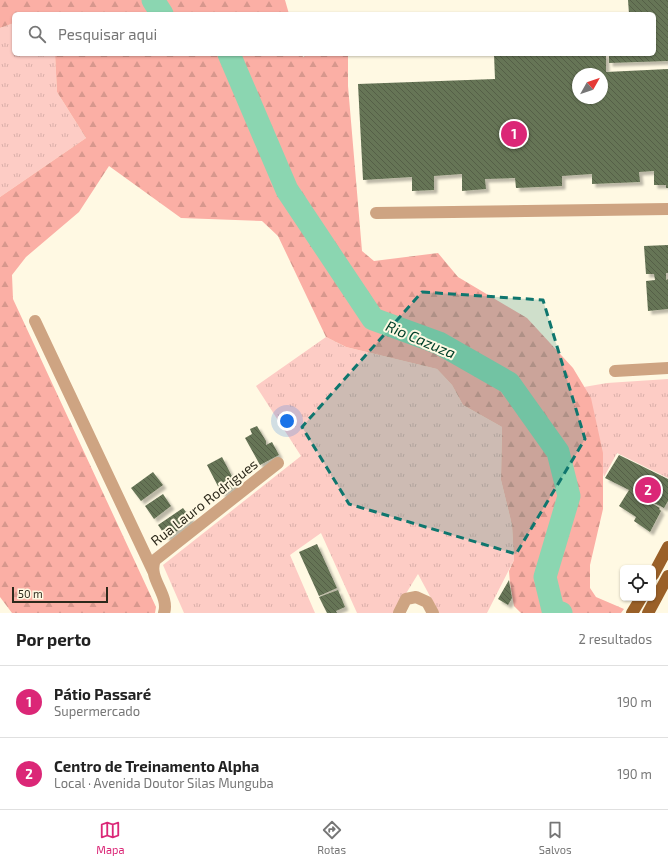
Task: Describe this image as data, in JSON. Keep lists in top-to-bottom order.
{
  "streets": {
    "street": ["Rua Lauro Rodrigues"]
  },
  "water": ["Rio Cazuza"],
  "scale_bar": "50 m",
  "north": "top right",
  "page": {
    "search": "Pesquisar aqui",
    "pins": ["1", "2"],
    "scale": "50 m",
    "heading": ["Por perto", "2 resultados"],
    "list": [
      {
        "mark": "1",
        "name": "Pátio Passaré",
        "note": "Supermercado",
        "value": "190 m"
      },
      {
        "mark": "2",
        "name": "Centro de Treinamento Alpha",
        "note": "Local · Avenida Doutor Silas Munguba",
        "value": "190 m"
      }
    ],
    "nav": ["Mapa", "Rotas", "Salvos"]
  }
}
